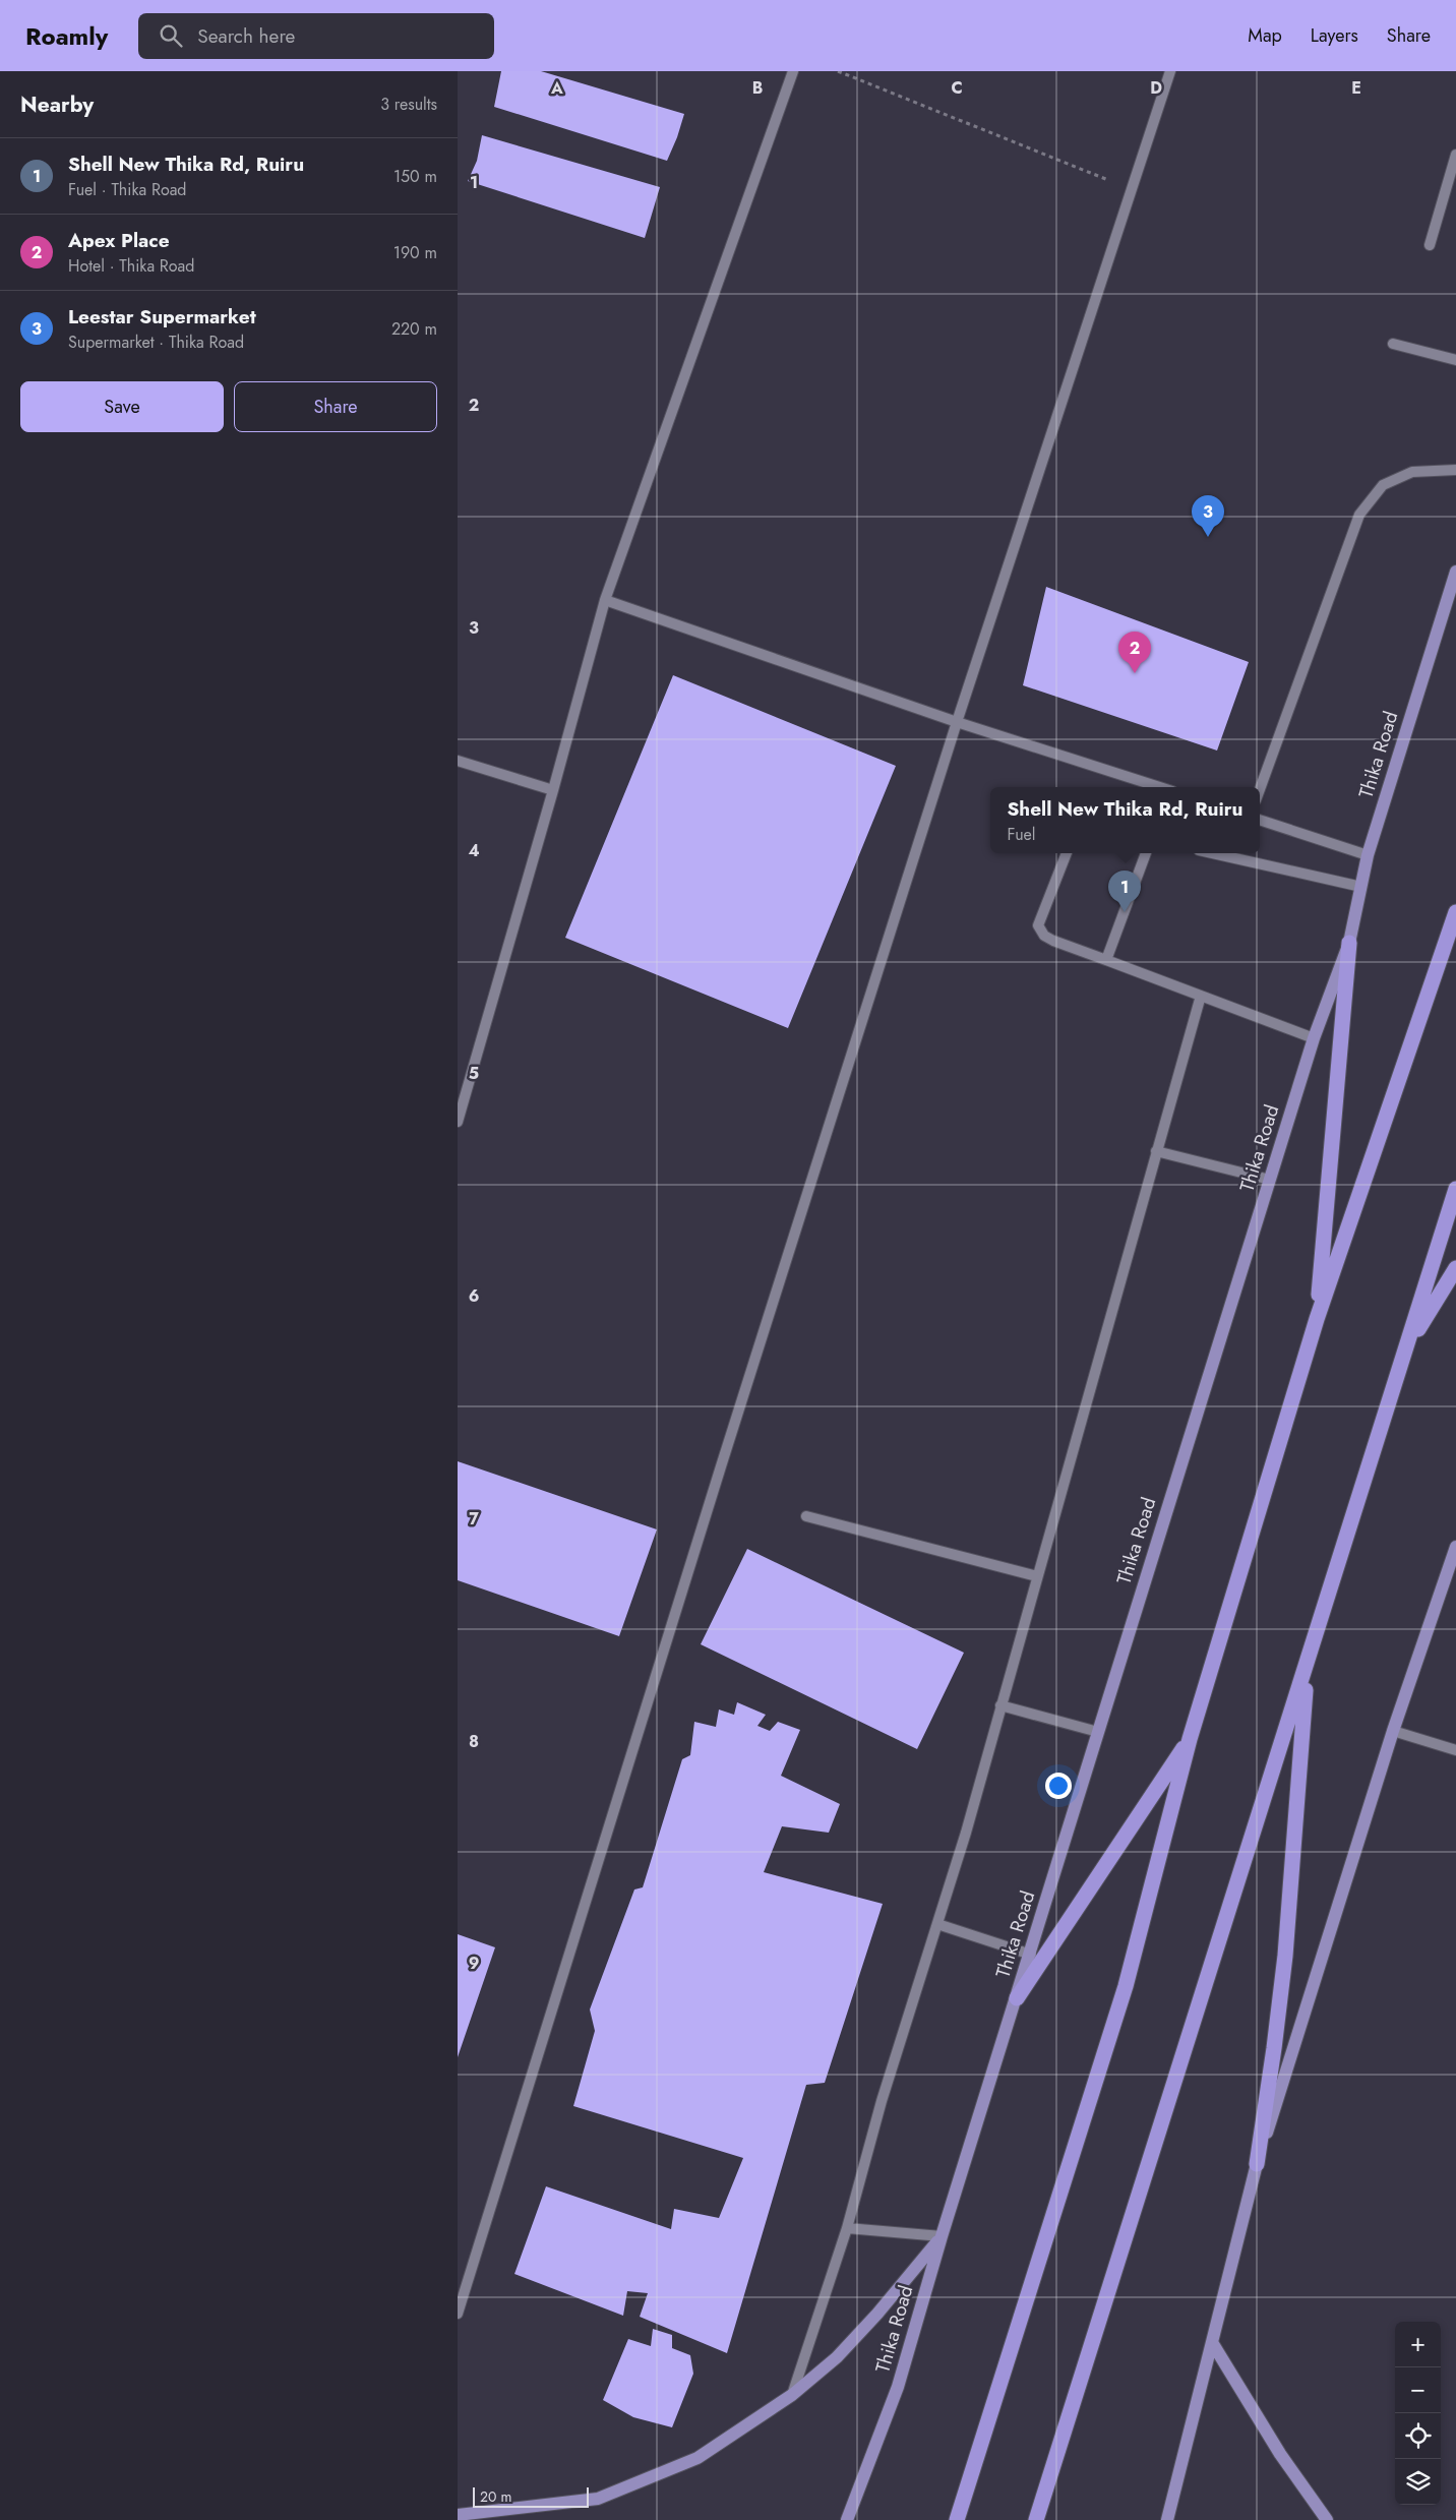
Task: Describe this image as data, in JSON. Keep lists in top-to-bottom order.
{
  "streets": {
    "main road": ["Thika Road"]
  },
  "scale_bar": "20 m",
  "page": {
    "header": "Roamly",
    "search": "Search here",
    "nav": ["Map", "Layers", "Share"],
    "heading": ["Nearby", "3 results"],
    "list": [
      {
        "mark": "1",
        "name": "Shell New Thika Rd, Ruiru",
        "note": "Fuel · Thika Road",
        "value": "150 m"
      },
      {
        "mark": "2",
        "name": "Apex Place",
        "note": "Hotel · Thika Road",
        "value": "190 m"
      },
      {
        "mark": "3",
        "name": "Leestar Supermarket",
        "note": "Supermarket · Thika Road",
        "value": "220 m"
      }
    ],
    "buttons": ["Save", "Share"],
    "pins": ["3", "2", "1"],
    "popup": ["Shell New Thika Rd, Ruiru", "Fuel"],
    "map_buttons": ["+", "−"],
    "scale": "20 m"
  },
  "grid": {
    "columns": [
      "A",
      "B",
      "C",
      "D",
      "E"
    ],
    "rows": [
      "1",
      "2",
      "3",
      "4",
      "5",
      "6",
      "7",
      "8",
      "9"
    ]
  }
}
